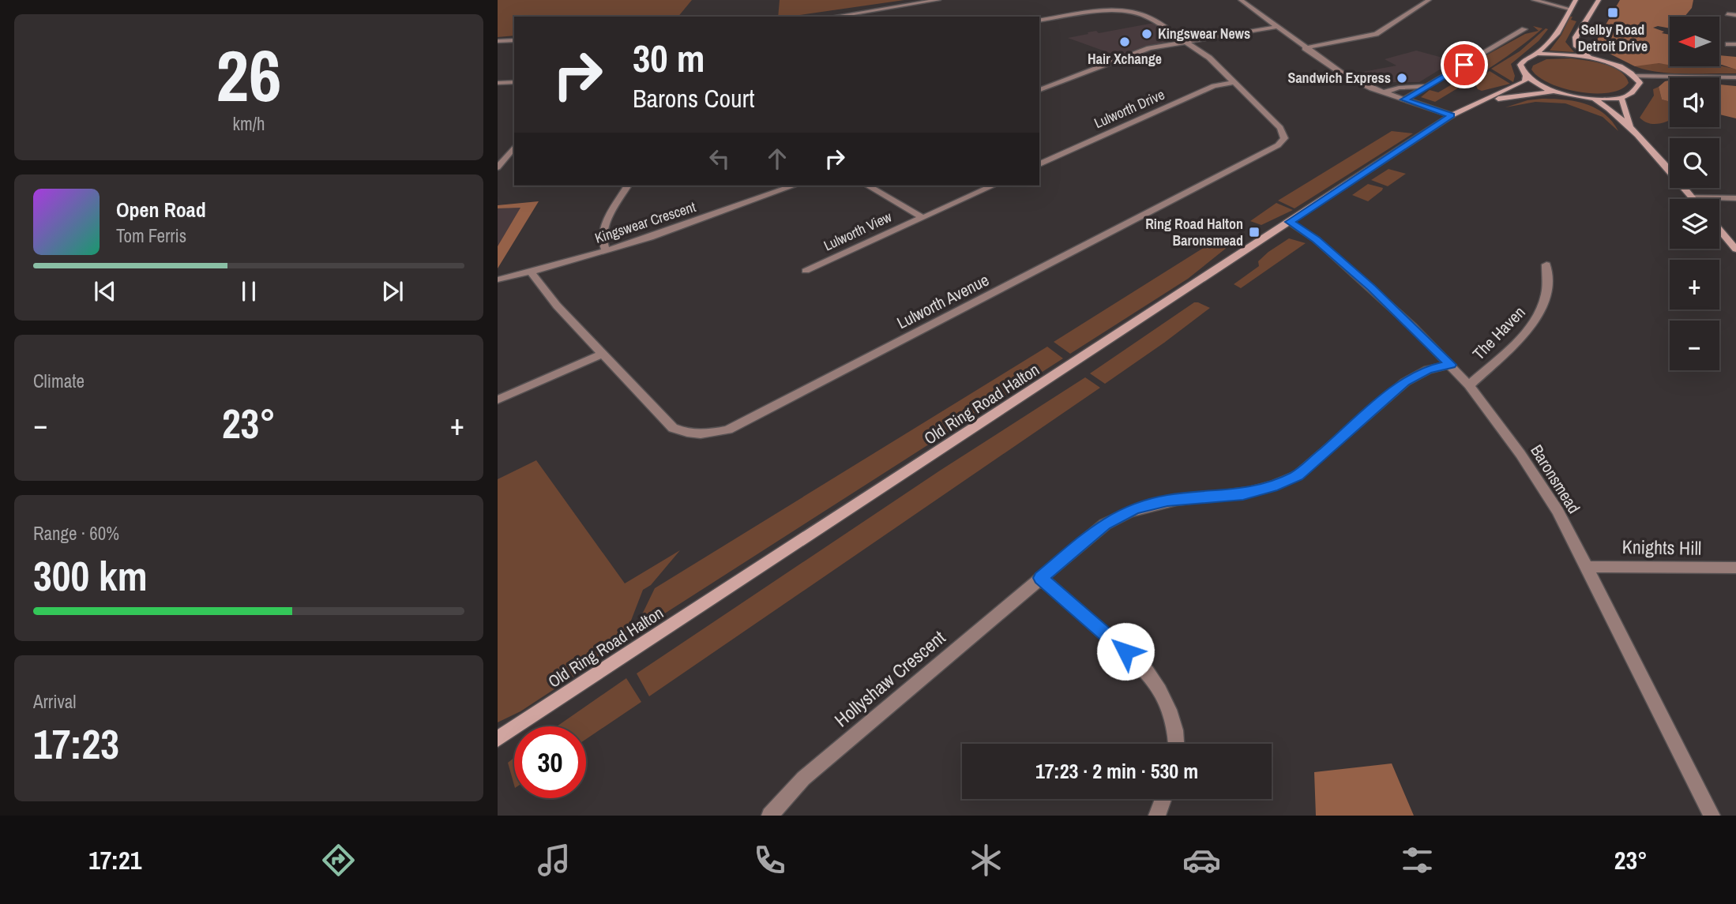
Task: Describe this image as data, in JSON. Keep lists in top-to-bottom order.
{
  "streets": {
    "main road": ["Old Ring Road Halton"],
    "street": [
      "Lulworth Drive",
      "Kingswear Crescent",
      "Lulworth View",
      "Lulworth Avenue",
      "The Haven",
      "Baronsmead",
      "Knights Hill",
      "Hollyshaw Crescent"
    ]
  },
  "crossings": [
    ["Lulworth Drive", "Lulworth Avenue"],
    ["Kingswear Crescent", "Lulworth Avenue"],
    ["The Haven", "Baronsmead"],
    ["Old Ring Road Halton", "Baronsmead"],
    ["Baronsmead", "Knights Hill"],
    ["Baronsmead", "Hollyshaw Crescent"]
  ],
  "places": {
    "transit": ["Selby Road Detroit Drive", "Ring Road Halton Baronsmead"],
    "other": ["Kingswear News", "Hair Xchange", "Sandwich Express"]
  },
  "north": "left",
  "page": {
    "tile": [
      ["26", "km/h"],
      "Climate",
      ["Range · 60%", "300 km"],
      ["Arrival", "17:23"]
    ],
    "map_buttons": ["+", "−"],
    "turn": ["30 m", "Barons Court"],
    "song": ["Open Road", "Tom Ferris"],
    "heat": ["−", "23°", "+"],
    "limit": "30",
    "trip": "17:23 · 2 min · 530 m",
    "tabs": ["17:21", "23°"]
  }
}
